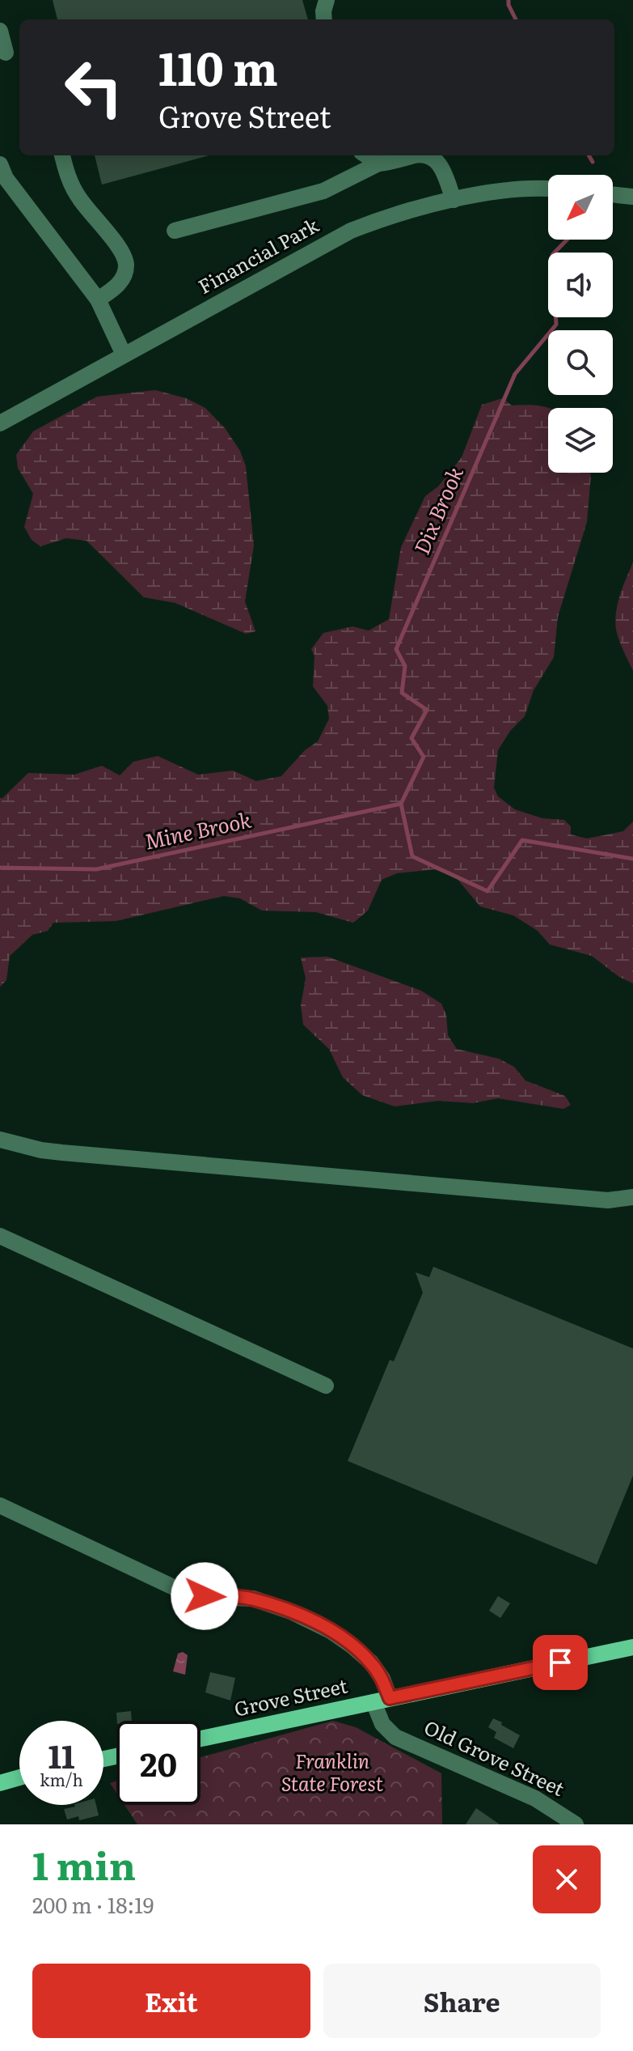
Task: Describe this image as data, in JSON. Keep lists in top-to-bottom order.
{
  "streets": {
    "main road": ["Grove Street"],
    "street": ["Financial Park", "Old Grove Street"]
  },
  "crossings": [
    ["Grove Street", "Old Grove Street"]
  ],
  "water": ["Dix Brook", "Mine Brook"],
  "parks": ["Franklin State Forest"],
  "north": "bottom left",
  "page": {
    "turn": ["110 m", "Grove Street"],
    "speed": "11 km/h",
    "limit": "20",
    "heading": ["1 min", "200 m · 18:19"],
    "buttons": ["Exit", "Share"]
  }
}
